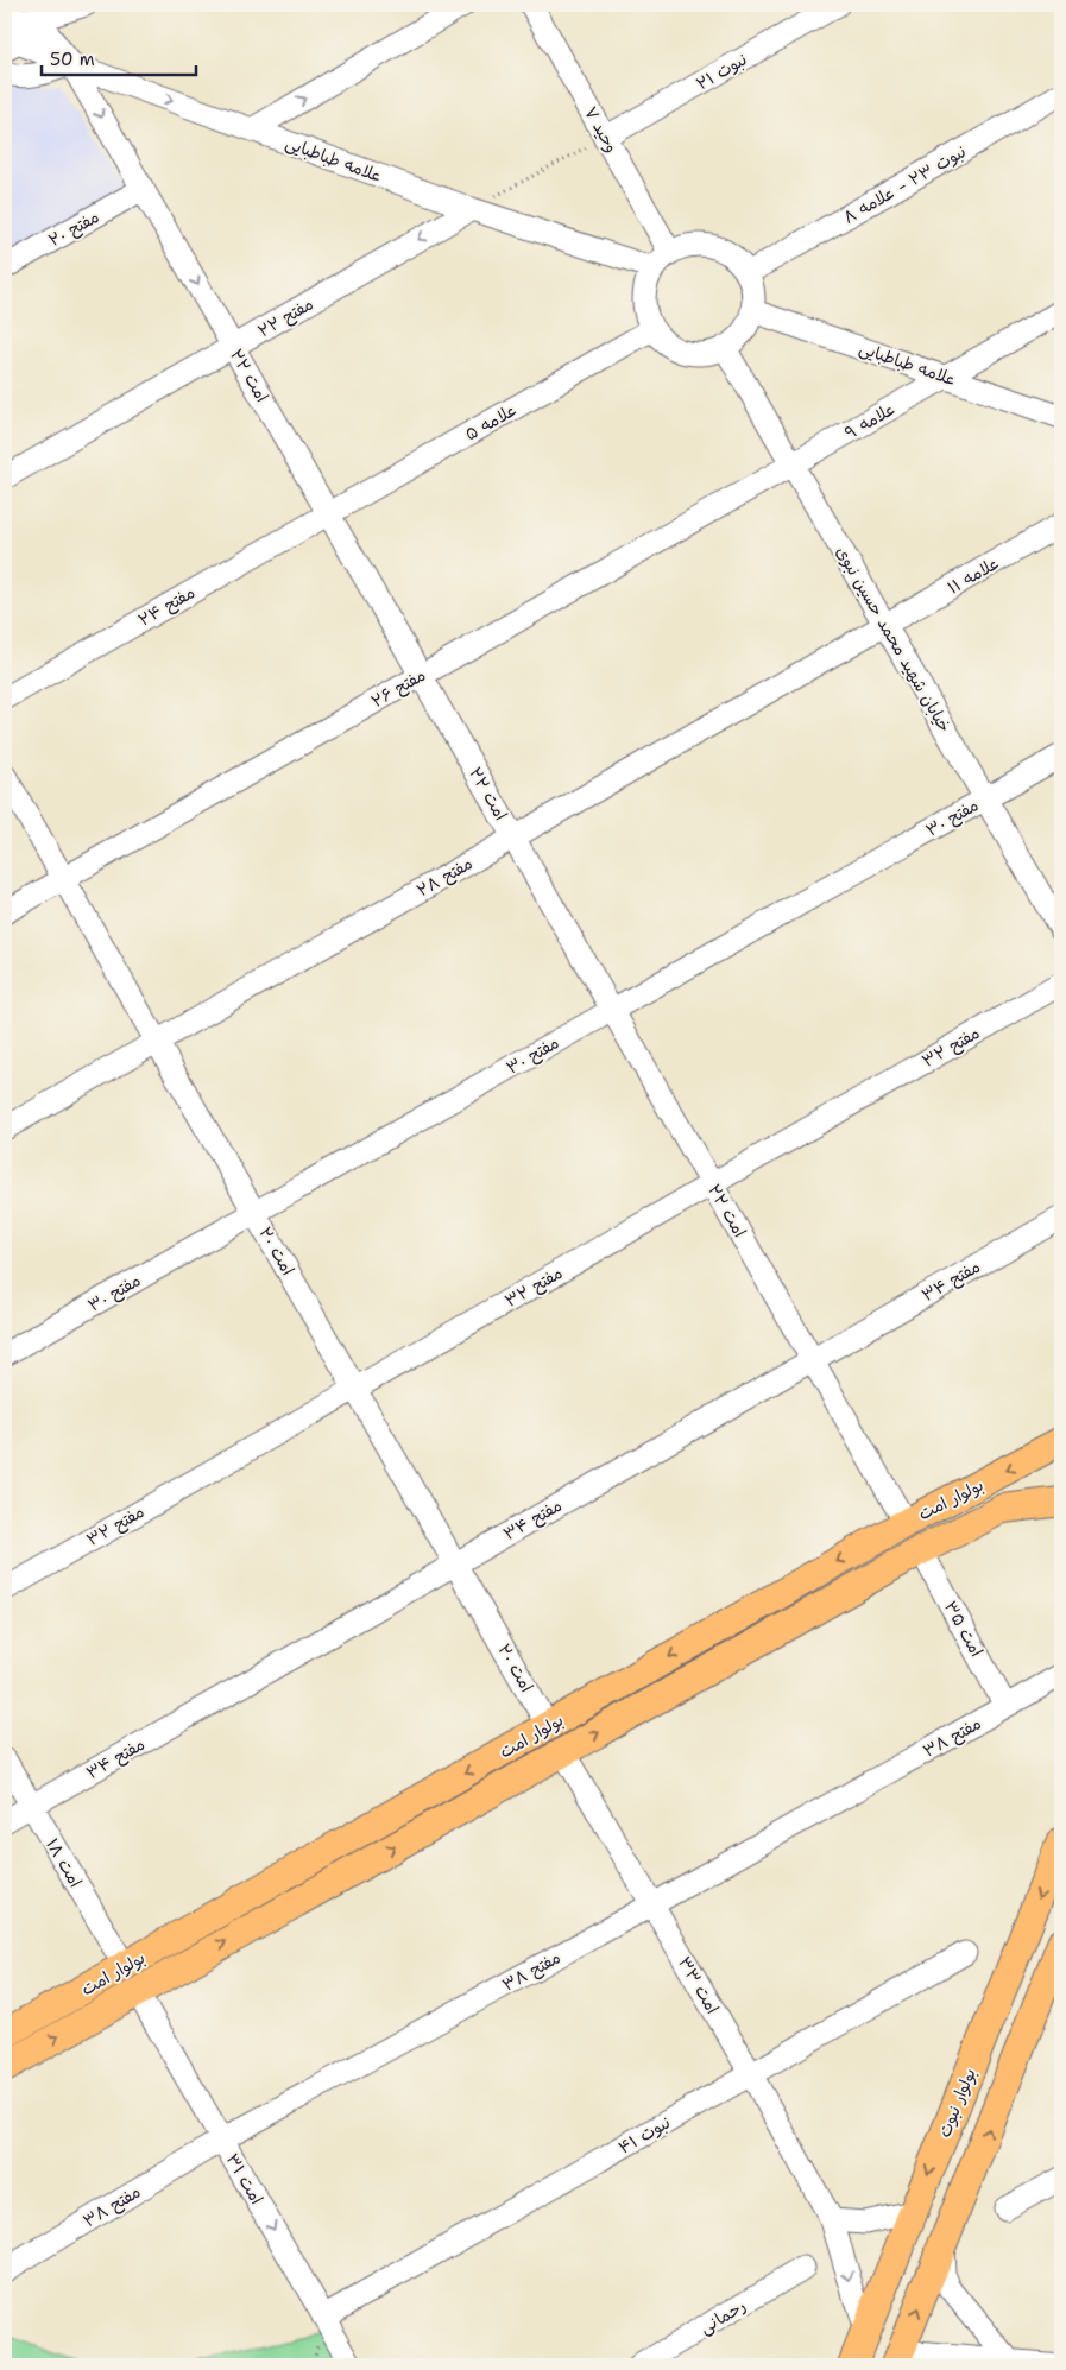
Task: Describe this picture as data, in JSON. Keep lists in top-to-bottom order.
{
  "streets": {
    "main road": ["بولوار امت", "بولوار نبوت"],
    "street": [
      "نبوت ۲۱",
      "وحید ۷",
      "علامه طباطبایی",
      "نبوت ۲۳ - علامه ۸",
      "مفتح ۲۰",
      "مفتح ۲۲",
      "امت ۲۲",
      "علامه ۹",
      "علامه ۵",
      "علامه ۱۱",
      "مفتح ۲۴",
      "خیابان شهید محمد حسین نبوی",
      "مفتح ۲۶",
      "مفتح ۳۰",
      "مفتح ۲۸",
      "مفتح ۳۲",
      "امت ۲۰",
      "مفتح ۳۴",
      "امت ۳۵",
      "مفتح ۳۸",
      "امت ۱۸",
      "امت ۳۳",
      "نبوت ۴۱",
      "امت ۳۱",
      "رحمانی"
    ]
  },
  "crossings": [
    ["نبوت ۲۱", "وحید ۷"],
    ["وحید ۷", "علامه طباطبایی"],
    ["وحید ۷", "نبوت ۲۳ - علامه ۸"],
    ["وحید ۷", "علامه ۵"],
    ["وحید ۷", "خیابان شهید محمد حسین نبوی"],
    ["علامه طباطبایی", "نبوت ۲۳ - علامه ۸"],
    ["علامه طباطبایی", "مفتح ۲۲"],
    ["علامه طباطبایی", "امت ۲۲"],
    ["علامه طباطبایی", "علامه ۹"],
    ["علامه طباطبایی", "علامه ۵"],
    ["علامه طباطبایی", "خیابان شهید محمد حسین نبوی"],
    ["نبوت ۲۳ - علامه ۸", "علامه ۵"],
    ["نبوت ۲۳ - علامه ۸", "خیابان شهید محمد حسین نبوی"],
    ["مفتح ۲۰", "امت ۲۲"],
    ["مفتح ۲۲", "امت ۲۲"],
    ["امت ۲۲", "علامه ۵"],
    ["امت ۲۲", "مفتح ۲۴"],
    ["امت ۲۲", "مفتح ۲۶"],
    ["امت ۲۲", "مفتح ۳۰"],
    ["امت ۲۲", "مفتح ۲۸"],
    ["امت ۲۲", "مفتح ۳۲"],
    ["امت ۲۲", "مفتح ۳۴"],
    ["امت ۲۲", "بولوار امت"],
    ["علامه ۹", "خیابان شهید محمد حسین نبوی"],
    ["علامه ۹", "مفتح ۲۶"],
    ["علامه ۵", "مفتح ۲۴"],
    ["علامه ۵", "خیابان شهید محمد حسین نبوی"],
    ["علامه ۱۱", "خیابان شهید محمد حسین نبوی"],
    ["علامه ۱۱", "مفتح ۲۸"],
    ["خیابان شهید محمد حسین نبوی", "مفتح ۲۶"],
    ["خیابان شهید محمد حسین نبوی", "مفتح ۳۰"],
    ["خیابان شهید محمد حسین نبوی", "مفتح ۲۸"],
    ["مفتح ۲۶", "امت ۲۰"],
    ["مفتح ۳۰", "امت ۲۰"],
    ["مفتح ۲۸", "امت ۲۰"],
    ["مفتح ۳۲", "امت ۲۰"],
    ["امت ۲۰", "مفتح ۳۴"],
    ["امت ۲۰", "بولوار امت"],
    ["مفتح ۳۴", "امت ۱۸"],
    ["بولوار امت", "امت ۳۵"],
    ["بولوار امت", "امت ۱۸"],
    ["بولوار امت", "امت ۳۳"],
    ["بولوار امت", "امت ۳۱"],
    ["امت ۳۵", "مفتح ۳۸"],
    ["مفتح ۳۸", "امت ۳۳"],
    ["مفتح ۳۸", "امت ۳۱"],
    ["امت ۳۳", "بولوار نبوت"],
    ["امت ۳۳", "نبوت ۴۱"],
    ["نبوت ۴۱", "امت ۳۱"]
  ],
  "one_way": ["امت ۳۱"],
  "scale_bar": "50 m"
}
